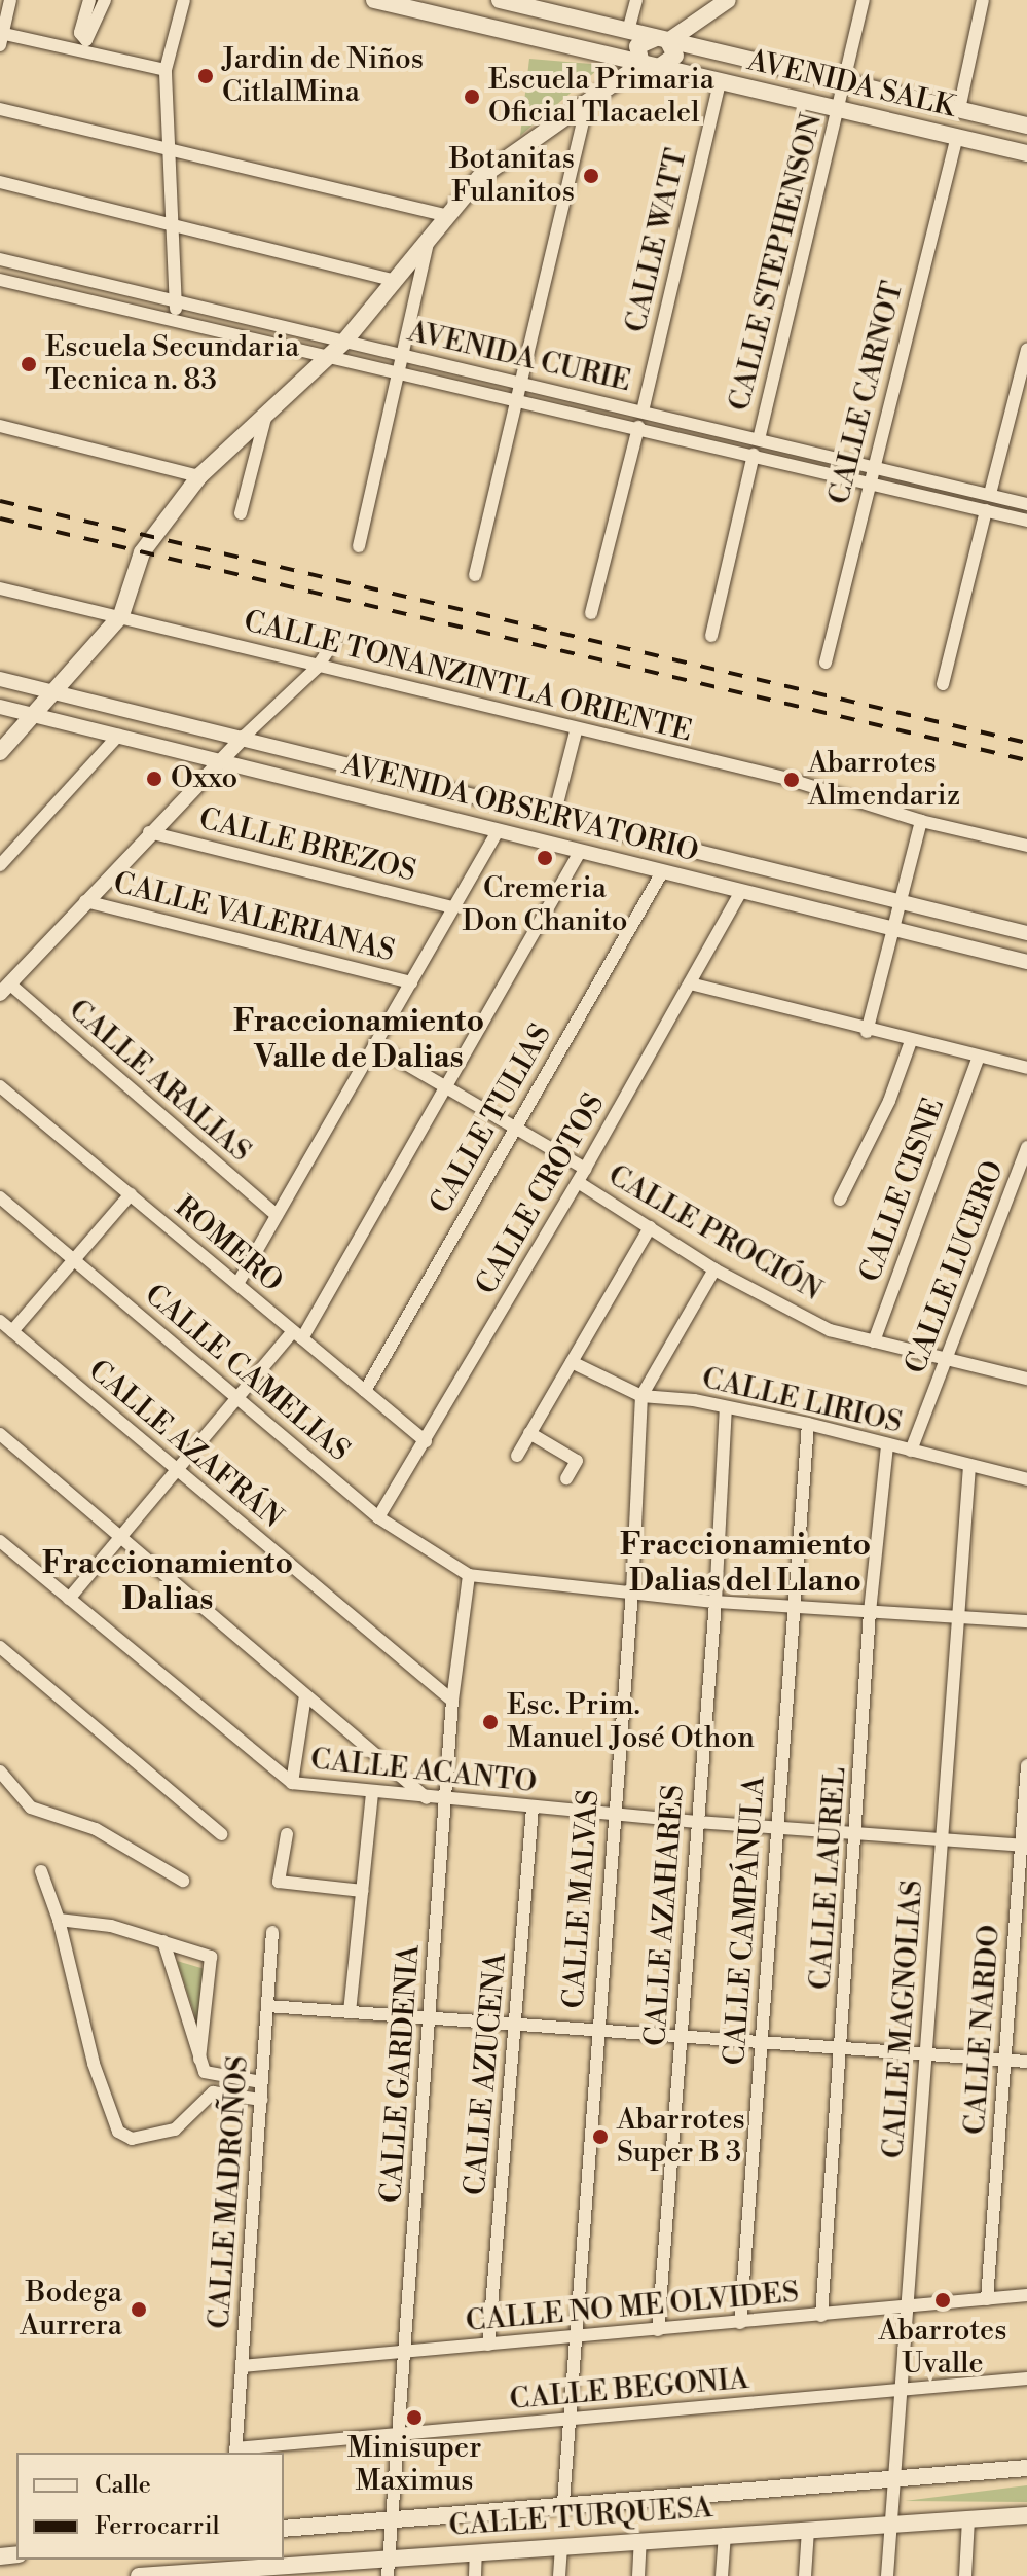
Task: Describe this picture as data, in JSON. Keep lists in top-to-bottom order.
{
  "streets": {
    "main road": ["AVENIDA SALK", "CALLE TURQUESA"],
    "street": [
      "CALLE WATT",
      "CALLE STEPHENSON",
      "AVENIDA CURIE",
      "CALLE CARNOT",
      "CALLE TONANZINTLA ORIENTE",
      "AVENIDA OBSERVATORIO",
      "CALLE BREZOS",
      "CALLE VALERIANAS",
      "CALLE ARALIAS",
      "CALLE TULIAS",
      "CALLE CISNE",
      "CALLE CROTOS",
      "CALLE PROCIÓN",
      "ROMERO",
      "CALLE LUCERO",
      "CALLE CAMELIAS",
      "CALLE LIRIOS",
      "CALLE AZAFRÁN",
      "CALLE ACANTO",
      "CALLE LAUREL",
      "CALLE MALVAS",
      "CALLE AZAHARES",
      "CALLE CAMPÁNULA",
      "CALLE MAGNOLIAS",
      "CALLE NARDO",
      "CALLE GARDENIA",
      "CALLE AZUCENA",
      "CALLE MADROÑOS",
      "CALLE NO ME OLVIDES",
      "CALLE BEGONIA"
    ]
  },
  "crossings": [
    ["AVENIDA SALK", "CALLE WATT"],
    ["AVENIDA SALK", "CALLE STEPHENSON"],
    ["AVENIDA SALK", "CALLE CARNOT"],
    ["CALLE WATT", "AVENIDA CURIE"],
    ["CALLE STEPHENSON", "AVENIDA CURIE"],
    ["AVENIDA CURIE", "CALLE CARNOT"],
    ["AVENIDA OBSERVATORIO", "CALLE TULIAS"],
    ["AVENIDA OBSERVATORIO", "CALLE CROTOS"],
    ["CALLE TULIAS", "ROMERO"],
    ["CALLE CISNE", "CALLE PROCIÓN"],
    ["CALLE CROTOS", "CALLE PROCIÓN"],
    ["CALLE CROTOS", "ROMERO"],
    ["CALLE CROTOS", "CALLE CAMELIAS"],
    ["CALLE PROCIÓN", "CALLE LUCERO"],
    ["CALLE PROCIÓN", "CALLE MALVAS"],
    ["CALLE LUCERO", "CALLE LIRIOS"],
    ["CALLE CAMELIAS", "CALLE GARDENIA"],
    ["CALLE LIRIOS", "CALLE LAUREL"],
    ["CALLE LIRIOS", "CALLE MALVAS"],
    ["CALLE LIRIOS", "CALLE AZAHARES"],
    ["CALLE LIRIOS", "CALLE CAMPÁNULA"],
    ["CALLE LIRIOS", "CALLE MAGNOLIAS"],
    ["CALLE AZAFRÁN", "CALLE GARDENIA"],
    ["CALLE ACANTO", "CALLE LAUREL"],
    ["CALLE ACANTO", "CALLE MALVAS"],
    ["CALLE ACANTO", "CALLE AZAHARES"],
    ["CALLE ACANTO", "CALLE CAMPÁNULA"],
    ["CALLE ACANTO", "CALLE MAGNOLIAS"],
    ["CALLE ACANTO", "CALLE NARDO"],
    ["CALLE ACANTO", "CALLE GARDENIA"],
    ["CALLE ACANTO", "CALLE AZUCENA"],
    ["CALLE LAUREL", "CALLE NO ME OLVIDES"],
    ["CALLE MALVAS", "CALLE NO ME OLVIDES"],
    ["CALLE MALVAS", "CALLE BEGONIA"],
    ["CALLE MALVAS", "CALLE TURQUESA"],
    ["CALLE AZAHARES", "CALLE NO ME OLVIDES"],
    ["CALLE CAMPÁNULA", "CALLE NO ME OLVIDES"],
    ["CALLE MAGNOLIAS", "CALLE NO ME OLVIDES"],
    ["CALLE MAGNOLIAS", "CALLE BEGONIA"],
    ["CALLE MAGNOLIAS", "CALLE TURQUESA"],
    ["CALLE NARDO", "CALLE NO ME OLVIDES"],
    ["CALLE GARDENIA", "CALLE NO ME OLVIDES"],
    ["CALLE GARDENIA", "CALLE BEGONIA"],
    ["CALLE GARDENIA", "CALLE TURQUESA"],
    ["CALLE AZUCENA", "CALLE NO ME OLVIDES"],
    ["CALLE MADROÑOS", "CALLE NO ME OLVIDES"],
    ["CALLE MADROÑOS", "CALLE BEGONIA"]
  ],
  "districts": ["Fraccionamiento Valle de Dalias", "Fraccionamiento Dalias del Llano", "Fraccionamiento Dalias"],
  "places": [
    "Jardin de Niños CitlalMina",
    "Escuela Primaria Oficial Tlacaelel",
    "Botanitas Fulanitos",
    "Escuela Secundaria Tecnica n. 83",
    "Oxxo",
    "Abarrotes Almendariz",
    "Cremeria Don Chanito",
    "Esc. Prim. Manuel José Othon",
    "Abarrotes Super B 3",
    "Abarrotes Uvalle",
    "Bodega Aurrera",
    "Minisuper Maximus"
  ],
  "legend": ["Calle", "Ferrocarril"]
}
